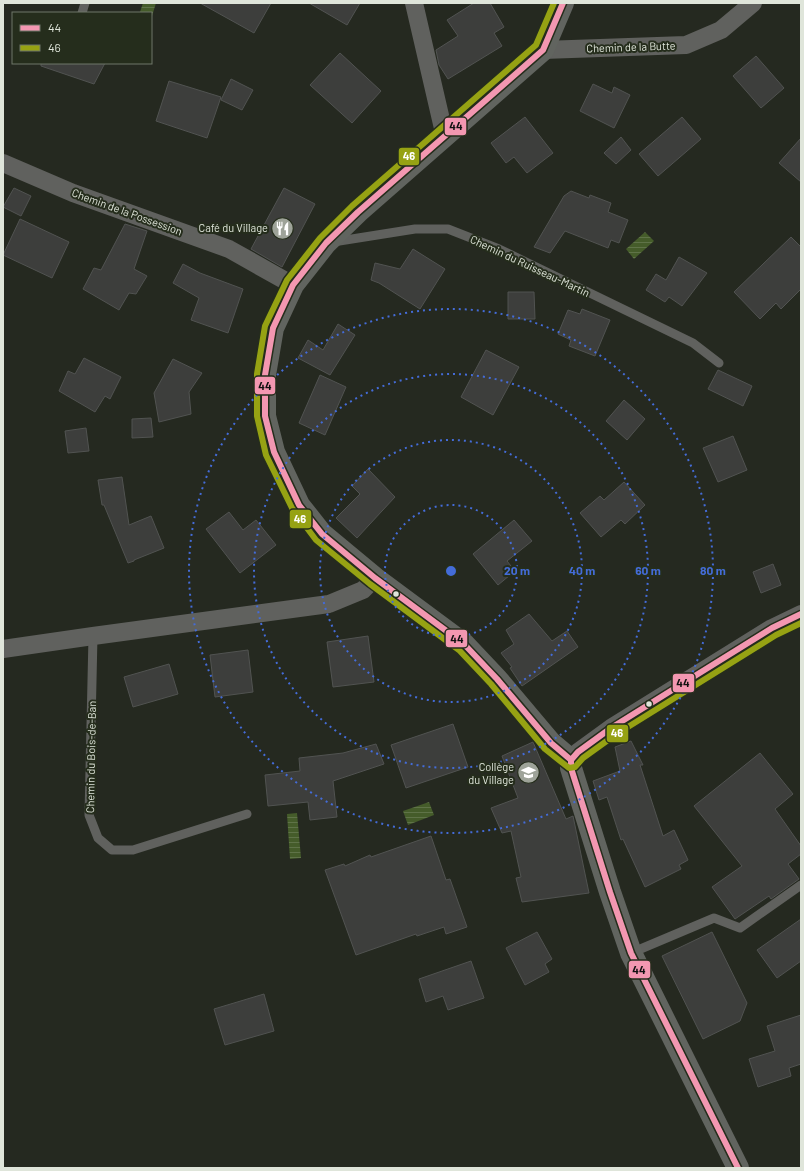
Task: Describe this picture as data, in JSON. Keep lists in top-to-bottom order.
{
  "streets": {
    "street": ["Chemin de la Butte", "Chemin de la Possession"],
    "lane": ["Chemin du Ruisseau-Martin", "Chemin du Bois-de-Ban"]
  },
  "places": {
    "restaurant": ["Café du Village"],
    "school or university": ["Collège du Village"]
  },
  "lines": ["transit line 44", "transit line 46"],
  "legend": ["44", "46"],
  "rings": [
    "20 m",
    "40 m",
    "60 m",
    "80 m"
  ]
}
